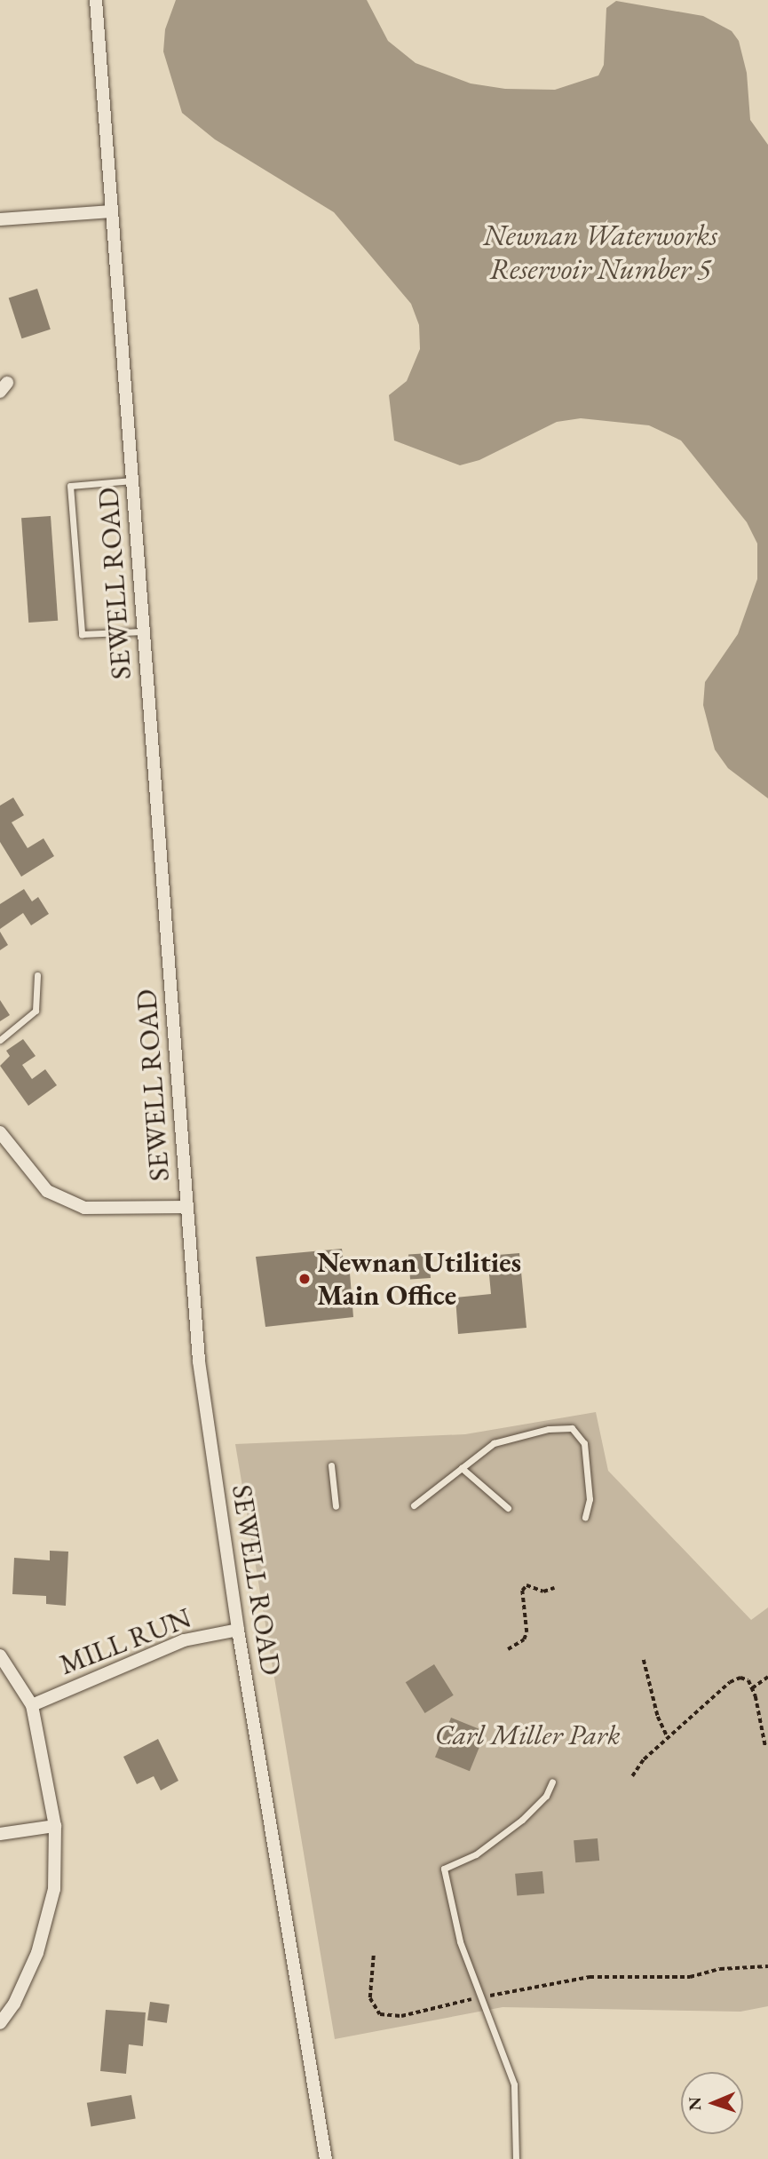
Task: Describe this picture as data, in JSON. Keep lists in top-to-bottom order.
{
  "streets": {
    "street": ["SEWELL ROAD", "MILL RUN"]
  },
  "crossings": [
    ["SEWELL ROAD", "MILL RUN"]
  ],
  "water": ["Newnan Waterworks Reservoir Number 5"],
  "parks": ["Carl Miller Park"],
  "places": ["Newnan Utilities Main Office"],
  "north": "left"
}
